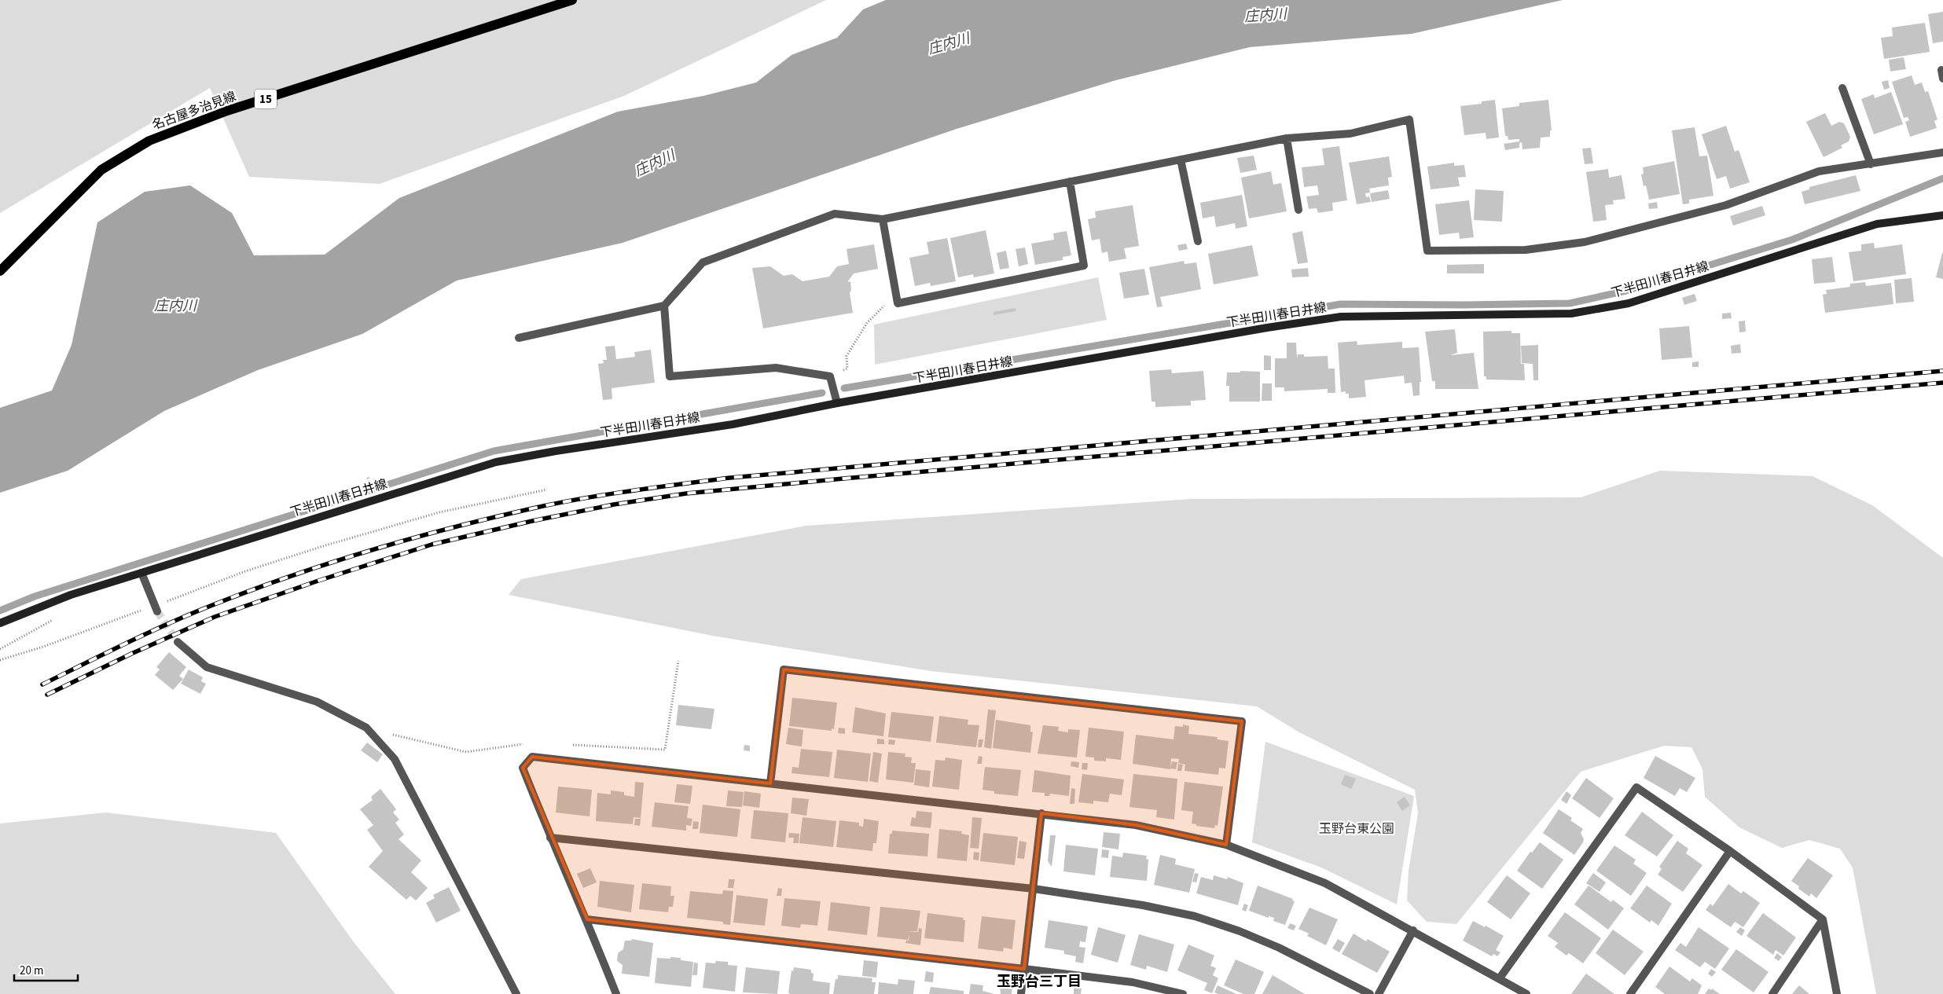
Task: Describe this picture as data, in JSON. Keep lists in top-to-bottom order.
{
  "streets": {
    "main road": ["15", "名古屋多治見線", "下半田川春日井線"]
  },
  "districts": ["玉野台三丁目"],
  "water": ["庄内川"],
  "parks": ["玉野台東公園"],
  "scale_bar": "20 m"
}
